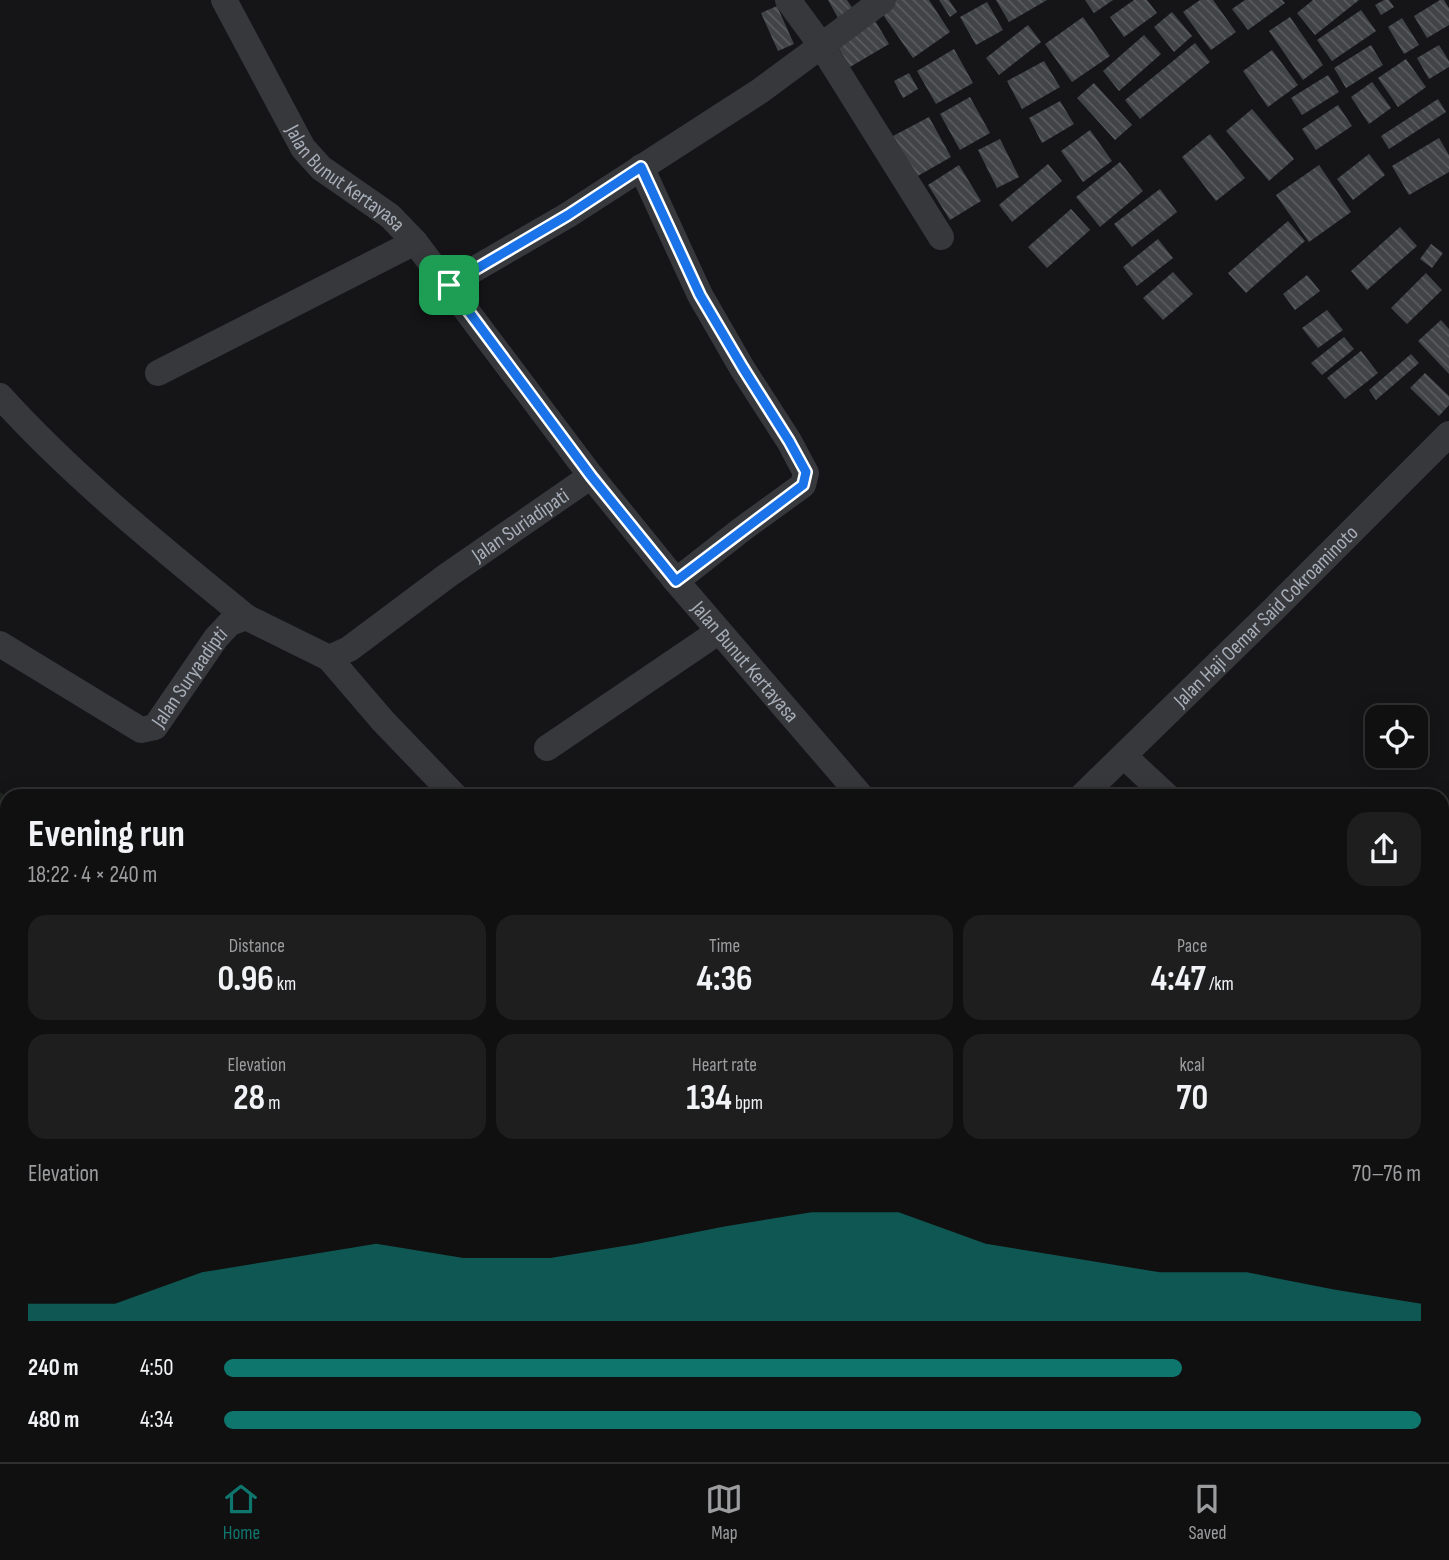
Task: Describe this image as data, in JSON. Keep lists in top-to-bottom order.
{
  "streets": {
    "street": [
      "Jalan Bunut Kertayasa",
      "Jalan Suriadipati",
      "Jalan Haji Oemar Said Cokroaminoto",
      "Jalan Suryaadipti"
    ]
  },
  "crossings": [
    ["Jalan Bunut Kertayasa", "Jalan Suriadipati"],
    ["Jalan Suriadipati", "Jalan Suryaadipti"]
  ],
  "page": {
    "heading": ["Evening run", "18:22 · 4 × 240 m"],
    "stats": [
      ["Distance", "0.96 km"],
      ["Time", "4:36"],
      ["Pace", "4:47 /km"],
      ["Elevation", "28 m"],
      ["Heart rate", "134 bpm"],
      ["kcal", "70"]
    ],
    "chart": ["Elevation", "70–76 m"],
    "list": [
      {
        "name": "240 m",
        "note": "4:50"
      },
      {
        "name": "480 m",
        "note": "4:34"
      }
    ],
    "tabs": ["Home", "Map", "Saved"]
  }
}
